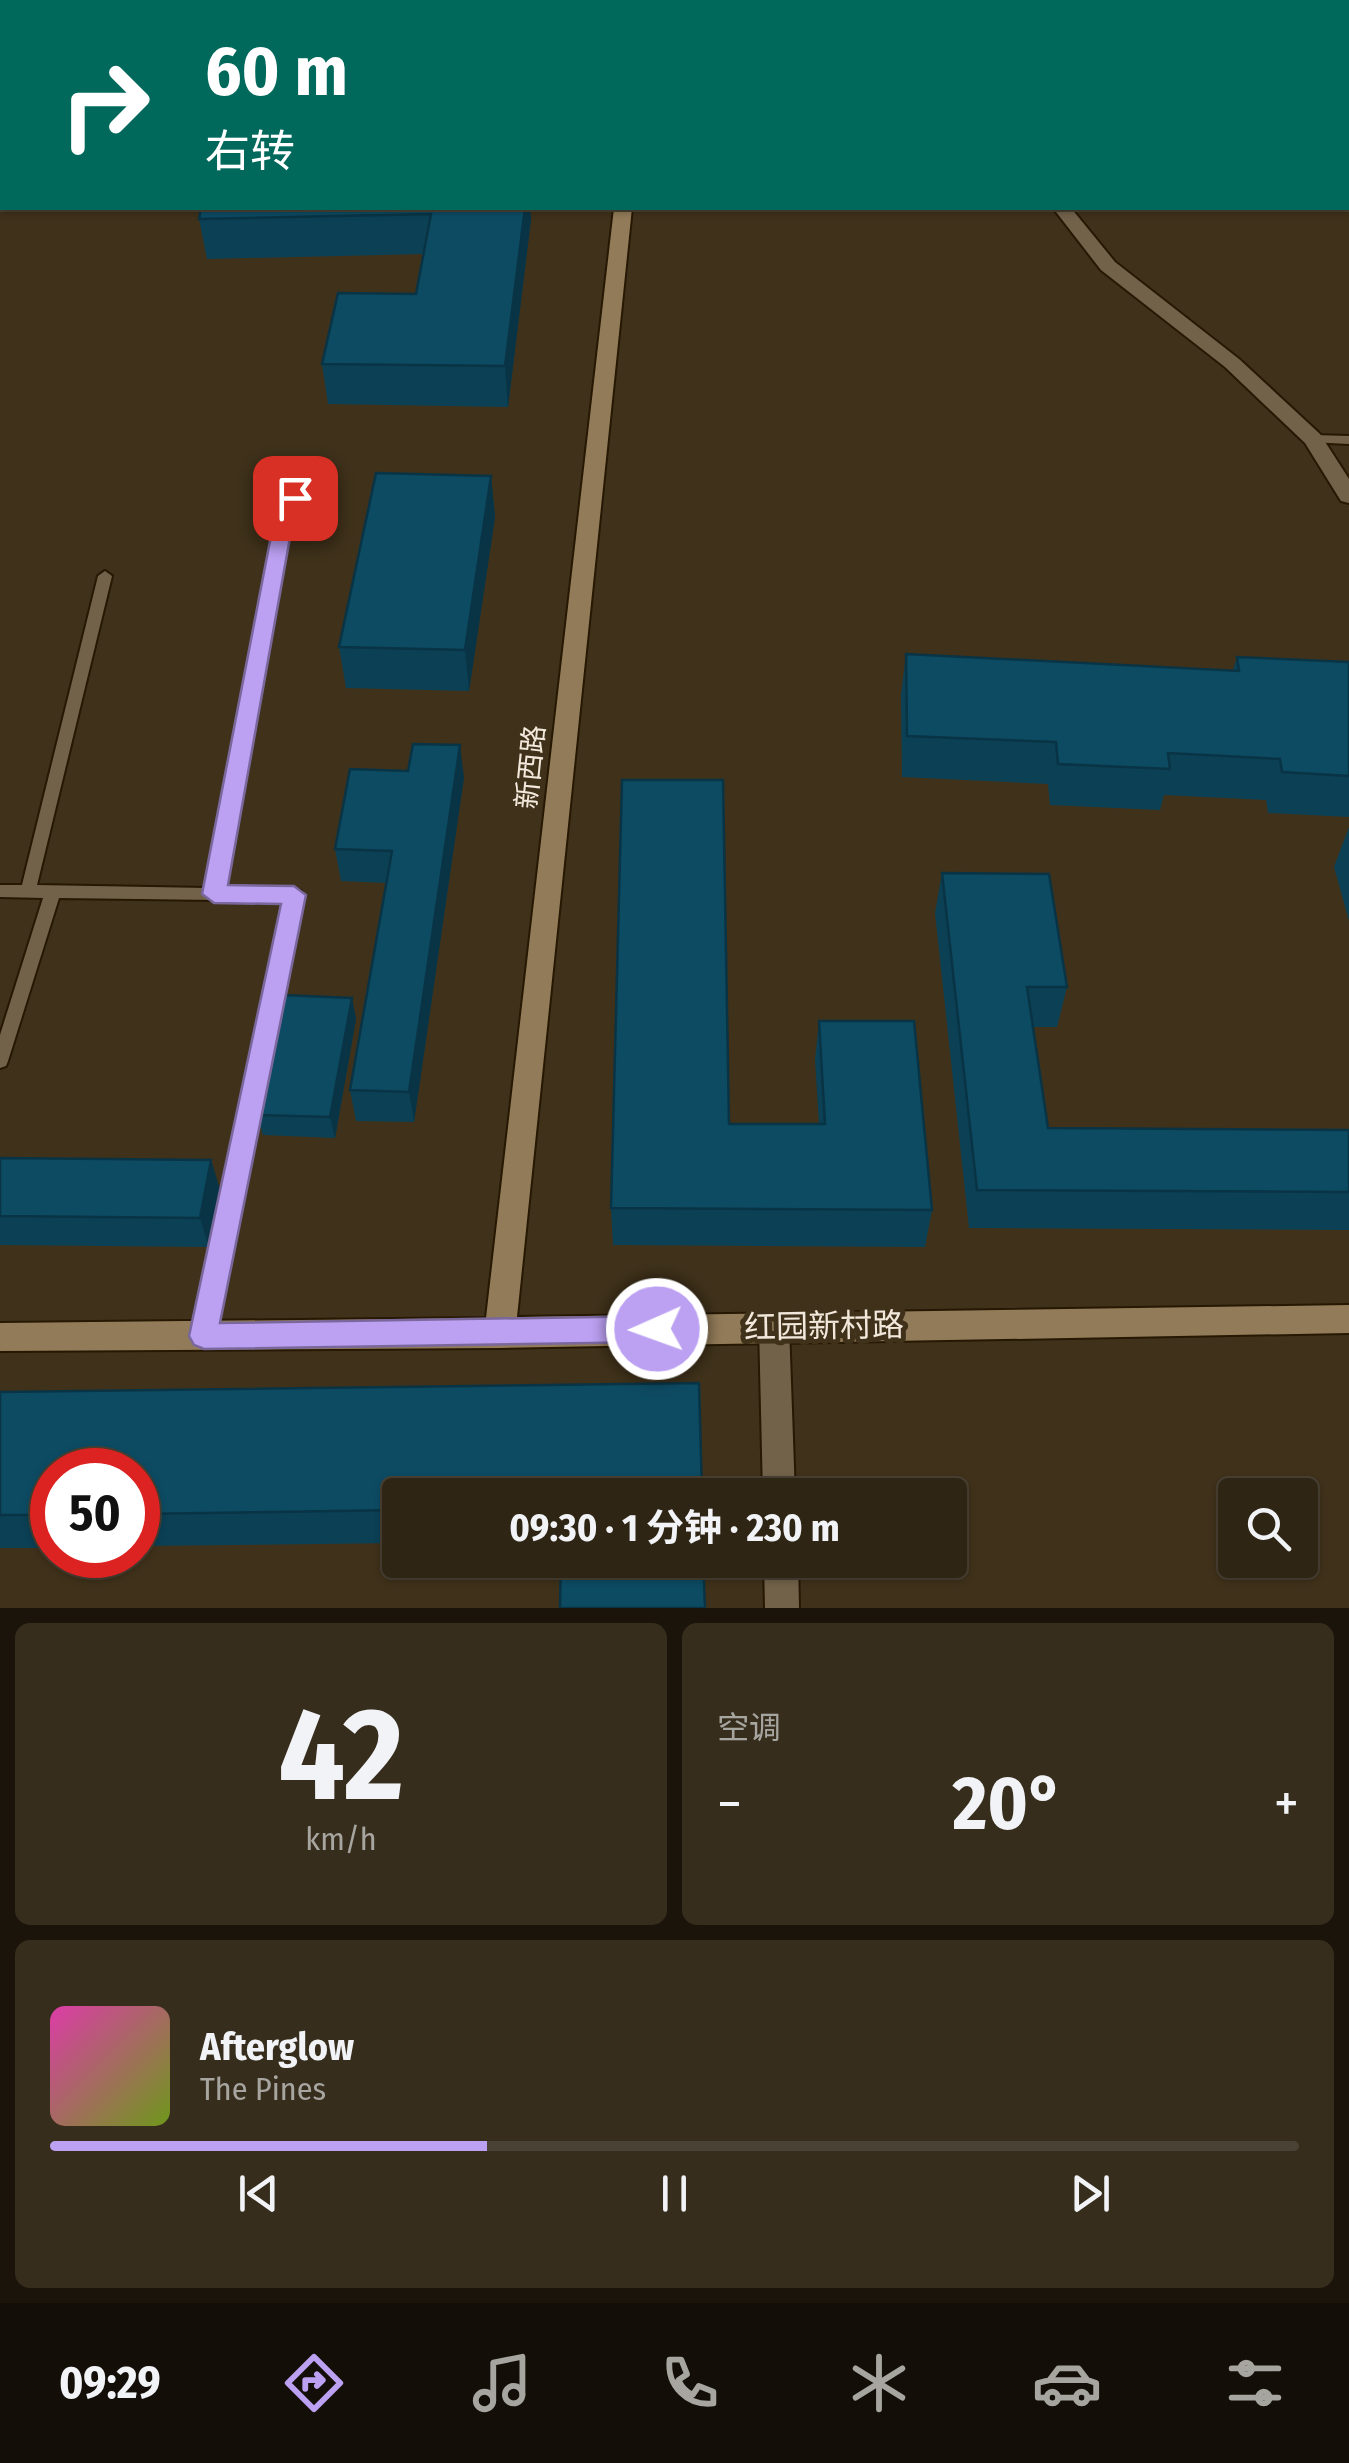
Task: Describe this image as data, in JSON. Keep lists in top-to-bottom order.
{
  "streets": {
    "main road": ["新西路", "红园新村路"]
  },
  "crossings": [
    ["新西路", "红园新村路"]
  ],
  "page": {
    "turn": ["60 m", "右转"],
    "limit": "50",
    "trip": "09:30 · 1 分钟 · 230 m",
    "tile": [
      ["42", "km/h"],
      "空调"
    ],
    "heat": ["−", "20°", "+"],
    "song": ["Afterglow", "The Pines"],
    "tabs": "09:29"
  }
}
